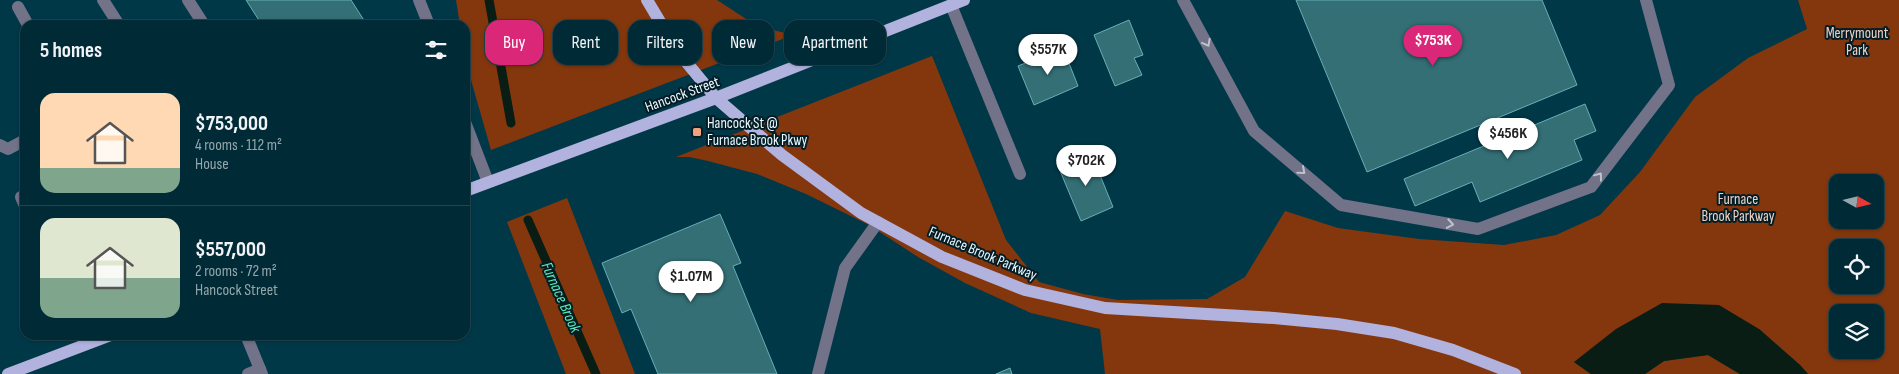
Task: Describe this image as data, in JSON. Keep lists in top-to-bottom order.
{
  "streets": {
    "main road": ["Hancock Street", "Furnace Brook Parkway"]
  },
  "crossings": [
    ["Hancock Street", "Furnace Brook Parkway"]
  ],
  "water": ["Furnace Brook"],
  "parks": ["Merrymount Park", "Furnace Brook Parkway"],
  "places": {
    "transit": ["Hancock St @ Furnace Brook Pkwy"]
  },
  "north": "right",
  "page": {
    "chip": [
      "Buy",
      "Rent",
      "Filters",
      "New",
      "Apartment"
    ],
    "heading": "5 homes",
    "price": [
      "$753K",
      "$557K",
      "$456K",
      "$702K",
      "$1.07M"
    ],
    "list": [
      {
        "name": "$753,000",
        "note": "4 rooms · 112 m² · House"
      },
      {
        "name": "$557,000",
        "note": "2 rooms · 72 m² · Hancock Street"
      }
    ]
  }
}
